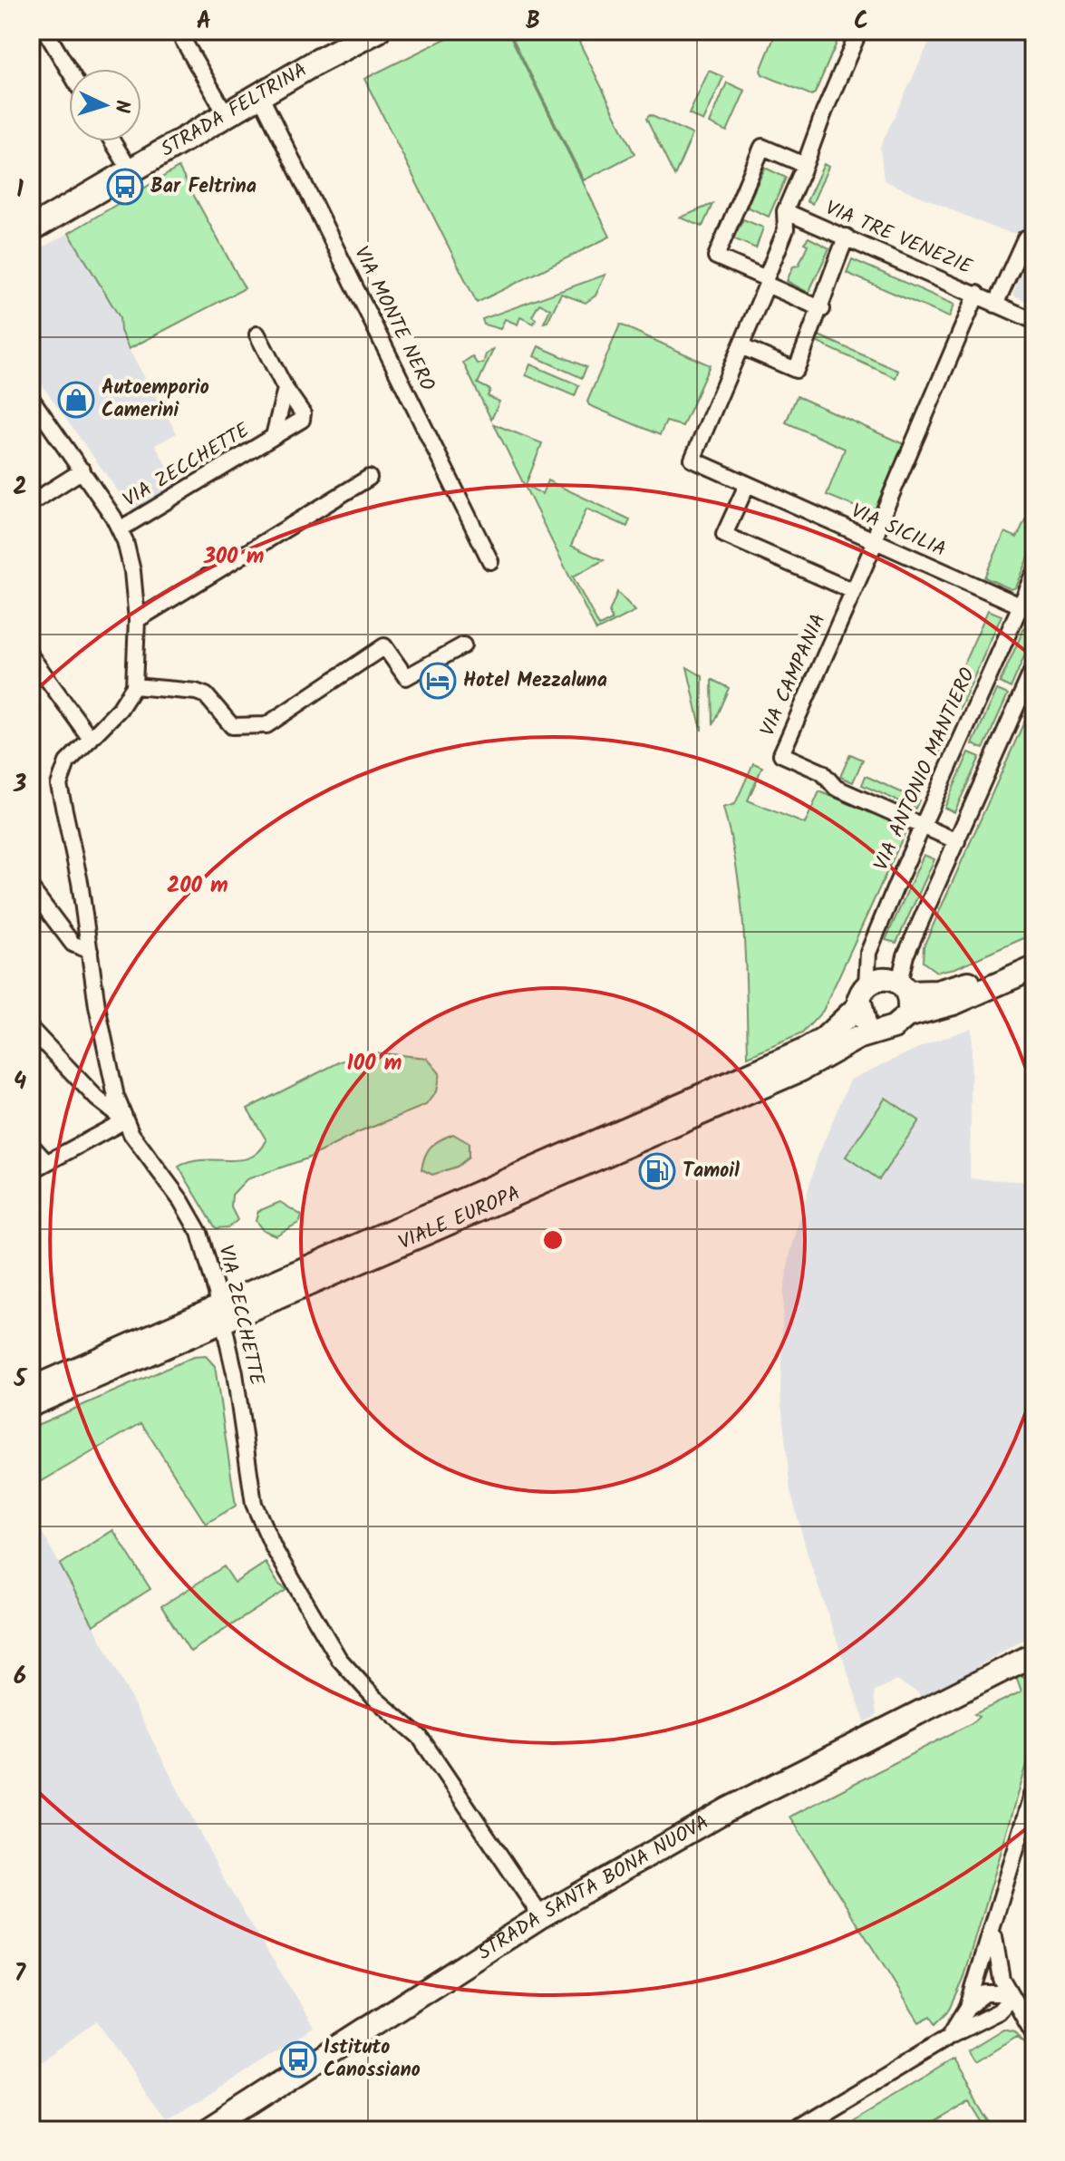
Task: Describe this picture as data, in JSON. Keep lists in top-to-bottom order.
{
  "streets": {
    "main road": ["STRADA FELTRINA", "VIALE EUROPA", "STRADA SANTA BONA NUOVA"],
    "street": [
      "VIA TRE VENEZIE",
      "VIA MONTE NERO",
      "VIA ZECCHETTE",
      "VIA SICILIA",
      "VIA CAMPANIA",
      "VIA ANTONIO MANTIERO"
    ]
  },
  "crossings": [
    ["STRADA FELTRINA", "VIA MONTE NERO"],
    ["VIA TRE VENEZIE", "VIA SICILIA"],
    ["VIA TRE VENEZIE", "VIA CAMPANIA"],
    ["VIA ZECCHETTE", "VIALE EUROPA"],
    ["VIA ZECCHETTE", "STRADA SANTA BONA NUOVA"],
    ["VIA SICILIA", "VIA CAMPANIA"],
    ["VIA SICILIA", "VIA ANTONIO MANTIERO"],
    ["VIA CAMPANIA", "VIA ANTONIO MANTIERO"],
    ["VIA ANTONIO MANTIERO", "VIALE EUROPA"]
  ],
  "places": {
    "bus stop": ["Bar Feltrina", "Istituto Canossiano"],
    "shop": ["Autoemporio Camerini"],
    "hotel": ["Hotel Mezzaluna"],
    "fuel station": ["Tamoil"]
  },
  "north": "right",
  "grid": {
    "columns": ["A", "B", "C"],
    "rows": [
      "1",
      "2",
      "3",
      "4",
      "5",
      "6",
      "7"
    ]
  },
  "rings": ["300 m", "200 m", "100 m"]
}
